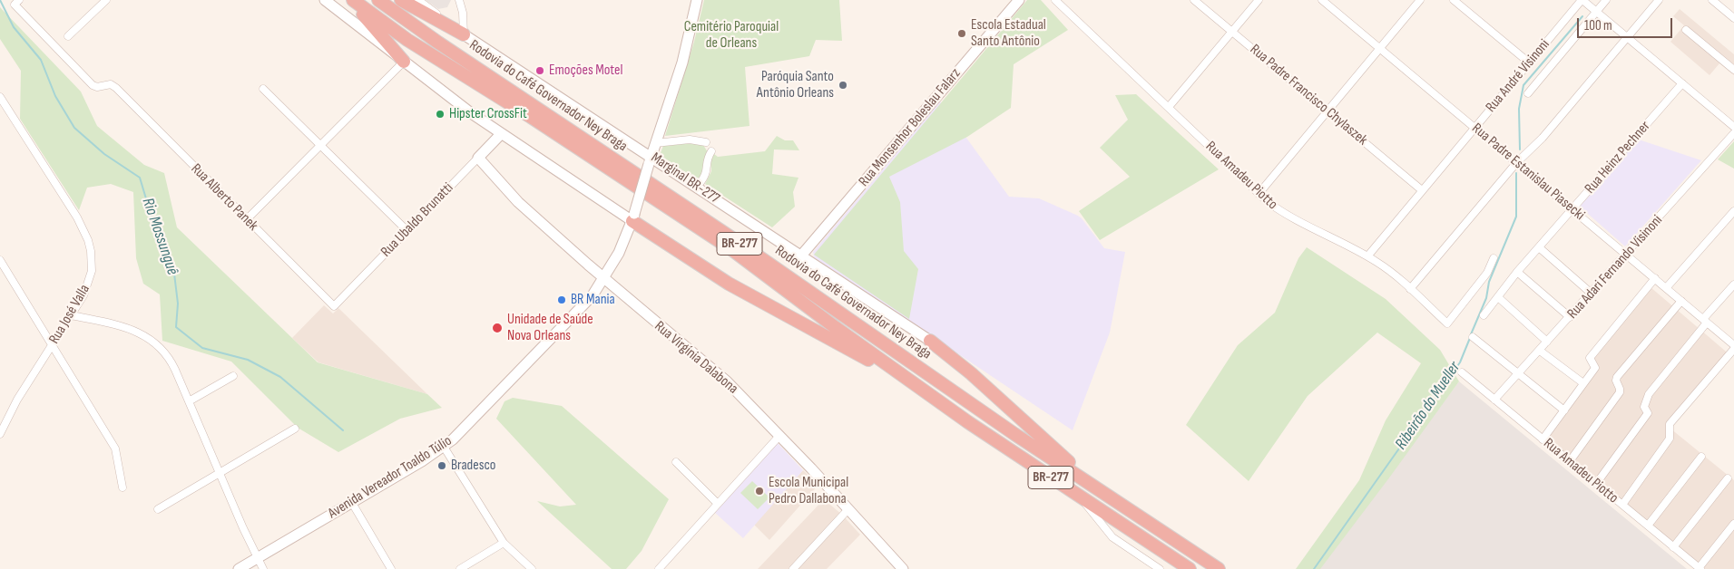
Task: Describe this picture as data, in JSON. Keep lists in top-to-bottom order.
{
  "streets": {
    "highway": ["Rodovia do Café Governador Ney Braga", "BR-277"],
    "main road": [
      "Rua Monsenhor Boleslau Falarz",
      "Marginal BR-277",
      "Rua Ubaldo Brunatti",
      "Rua Virgínia Dalabona",
      "Avenida Vereador Toaldo Túlio"
    ],
    "street": [
      "Rua André Visinoni",
      "Rua Padre Francisco Chylaszek",
      "Rua Heinz Pechner",
      "Rua Padre Estanislau Piasecki",
      "Rua Amadeu Piotto",
      "Rua Alberto Panek",
      "Rua Adari Fernando Visinoni",
      "Rua José Valla"
    ]
  },
  "crossings": [
    ["Rua André Visinoni", "Rua Padre Francisco Chylaszek"],
    ["Rua André Visinoni", "Rua Padre Estanislau Piasecki"],
    ["Rua André Visinoni", "Rua Amadeu Piotto"],
    ["Rua Monsenhor Boleslau Falarz", "Marginal BR-277"],
    ["Rua Heinz Pechner", "Rua Padre Estanislau Piasecki"],
    ["Rua Padre Estanislau Piasecki", "Rua Adari Fernando Visinoni"],
    ["Rua Amadeu Piotto", "Rua Adari Fernando Visinoni"],
    ["Marginal BR-277", "Avenida Vereador Toaldo Túlio"],
    ["Rua Alberto Panek", "Rua Ubaldo Brunatti"],
    ["Rua Ubaldo Brunatti", "Rua Virgínia Dalabona"],
    ["Rua Virgínia Dalabona", "Avenida Vereador Toaldo Túlio"]
  ],
  "water": ["Rio Mossunguê", "Ribeirão do Mueller"],
  "parks": ["Cemitério Paroquial de Orleans"],
  "places": [
    "Escola Estadual Santo Antônio",
    "Emoções Motel",
    "Paróquia Santo Antônio Orleans",
    "Hipster CrossFit",
    "BR Mania",
    "Unidade de Saúde Nova Orleans",
    "Bradesco",
    "Escola Municipal Pedro Dallabona"
  ],
  "scale_bar": "100 m"
}
